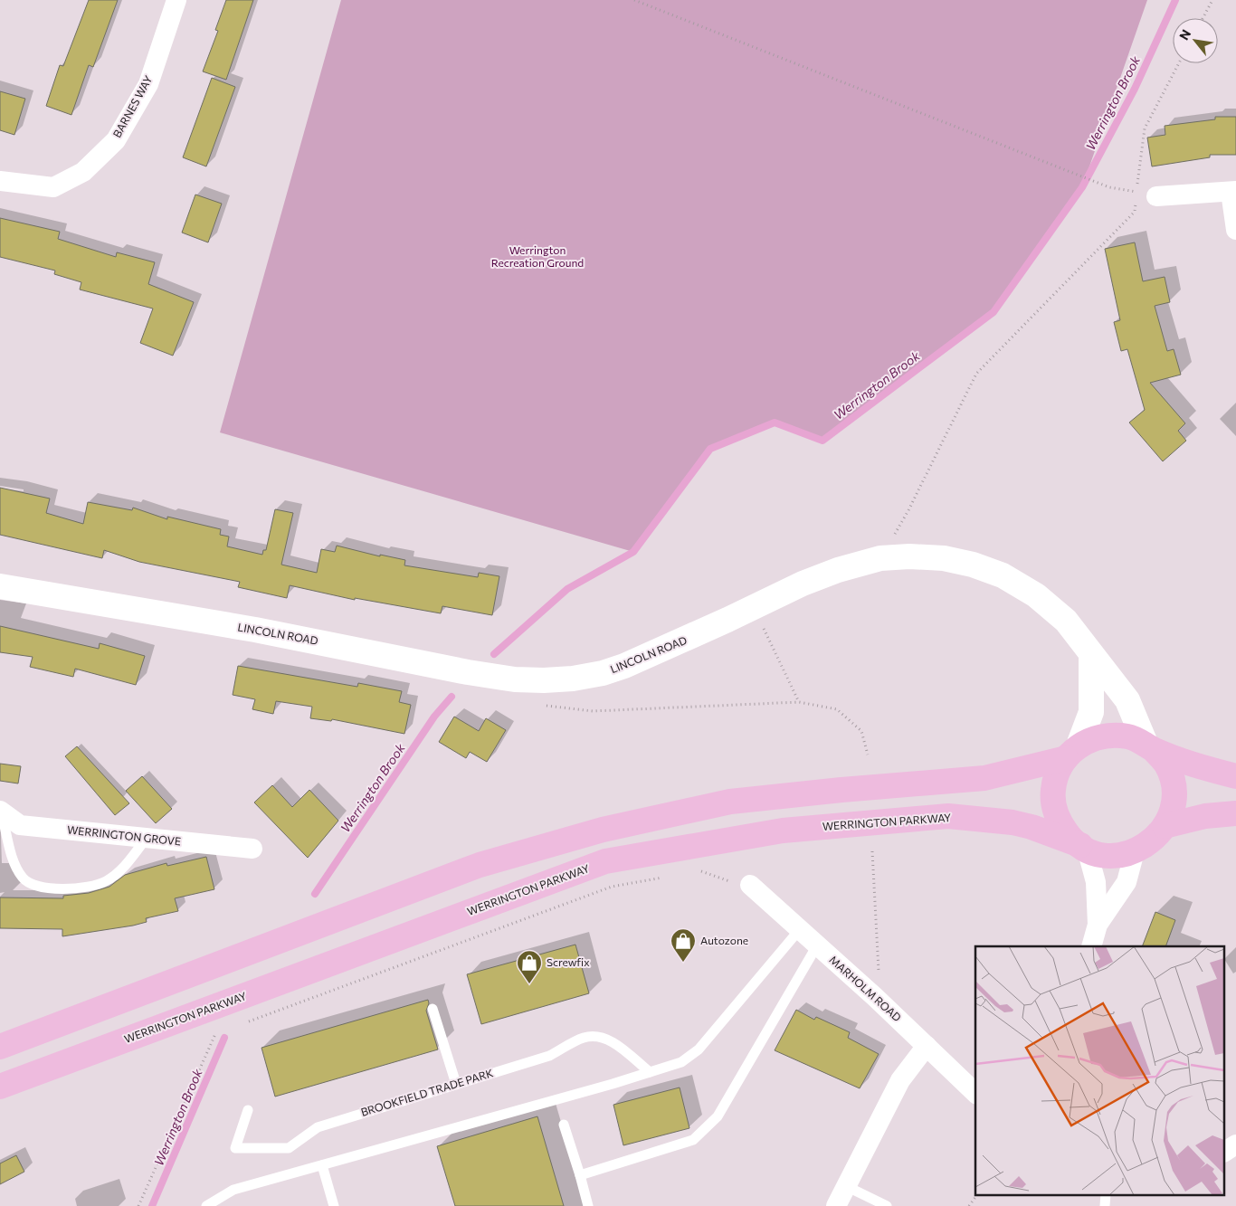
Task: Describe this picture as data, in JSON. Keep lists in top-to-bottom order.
{
  "streets": {
    "highway": ["WERRINGTON PARKWAY"],
    "street": [
      "BARNES WAY",
      "LINCOLN ROAD",
      "WERRINGTON GROVE",
      "MARHOLM ROAD"
    ],
    "lane": ["BROOKFIELD TRADE PARK"]
  },
  "crossings": [
    ["LINCOLN ROAD", "WERRINGTON PARKWAY"]
  ],
  "water": ["Werrington Brook"],
  "parks": ["Werrington Recreation Ground"],
  "places": {
    "shop": ["Autozone", "Screwfix"]
  },
  "north": "top left"
}
